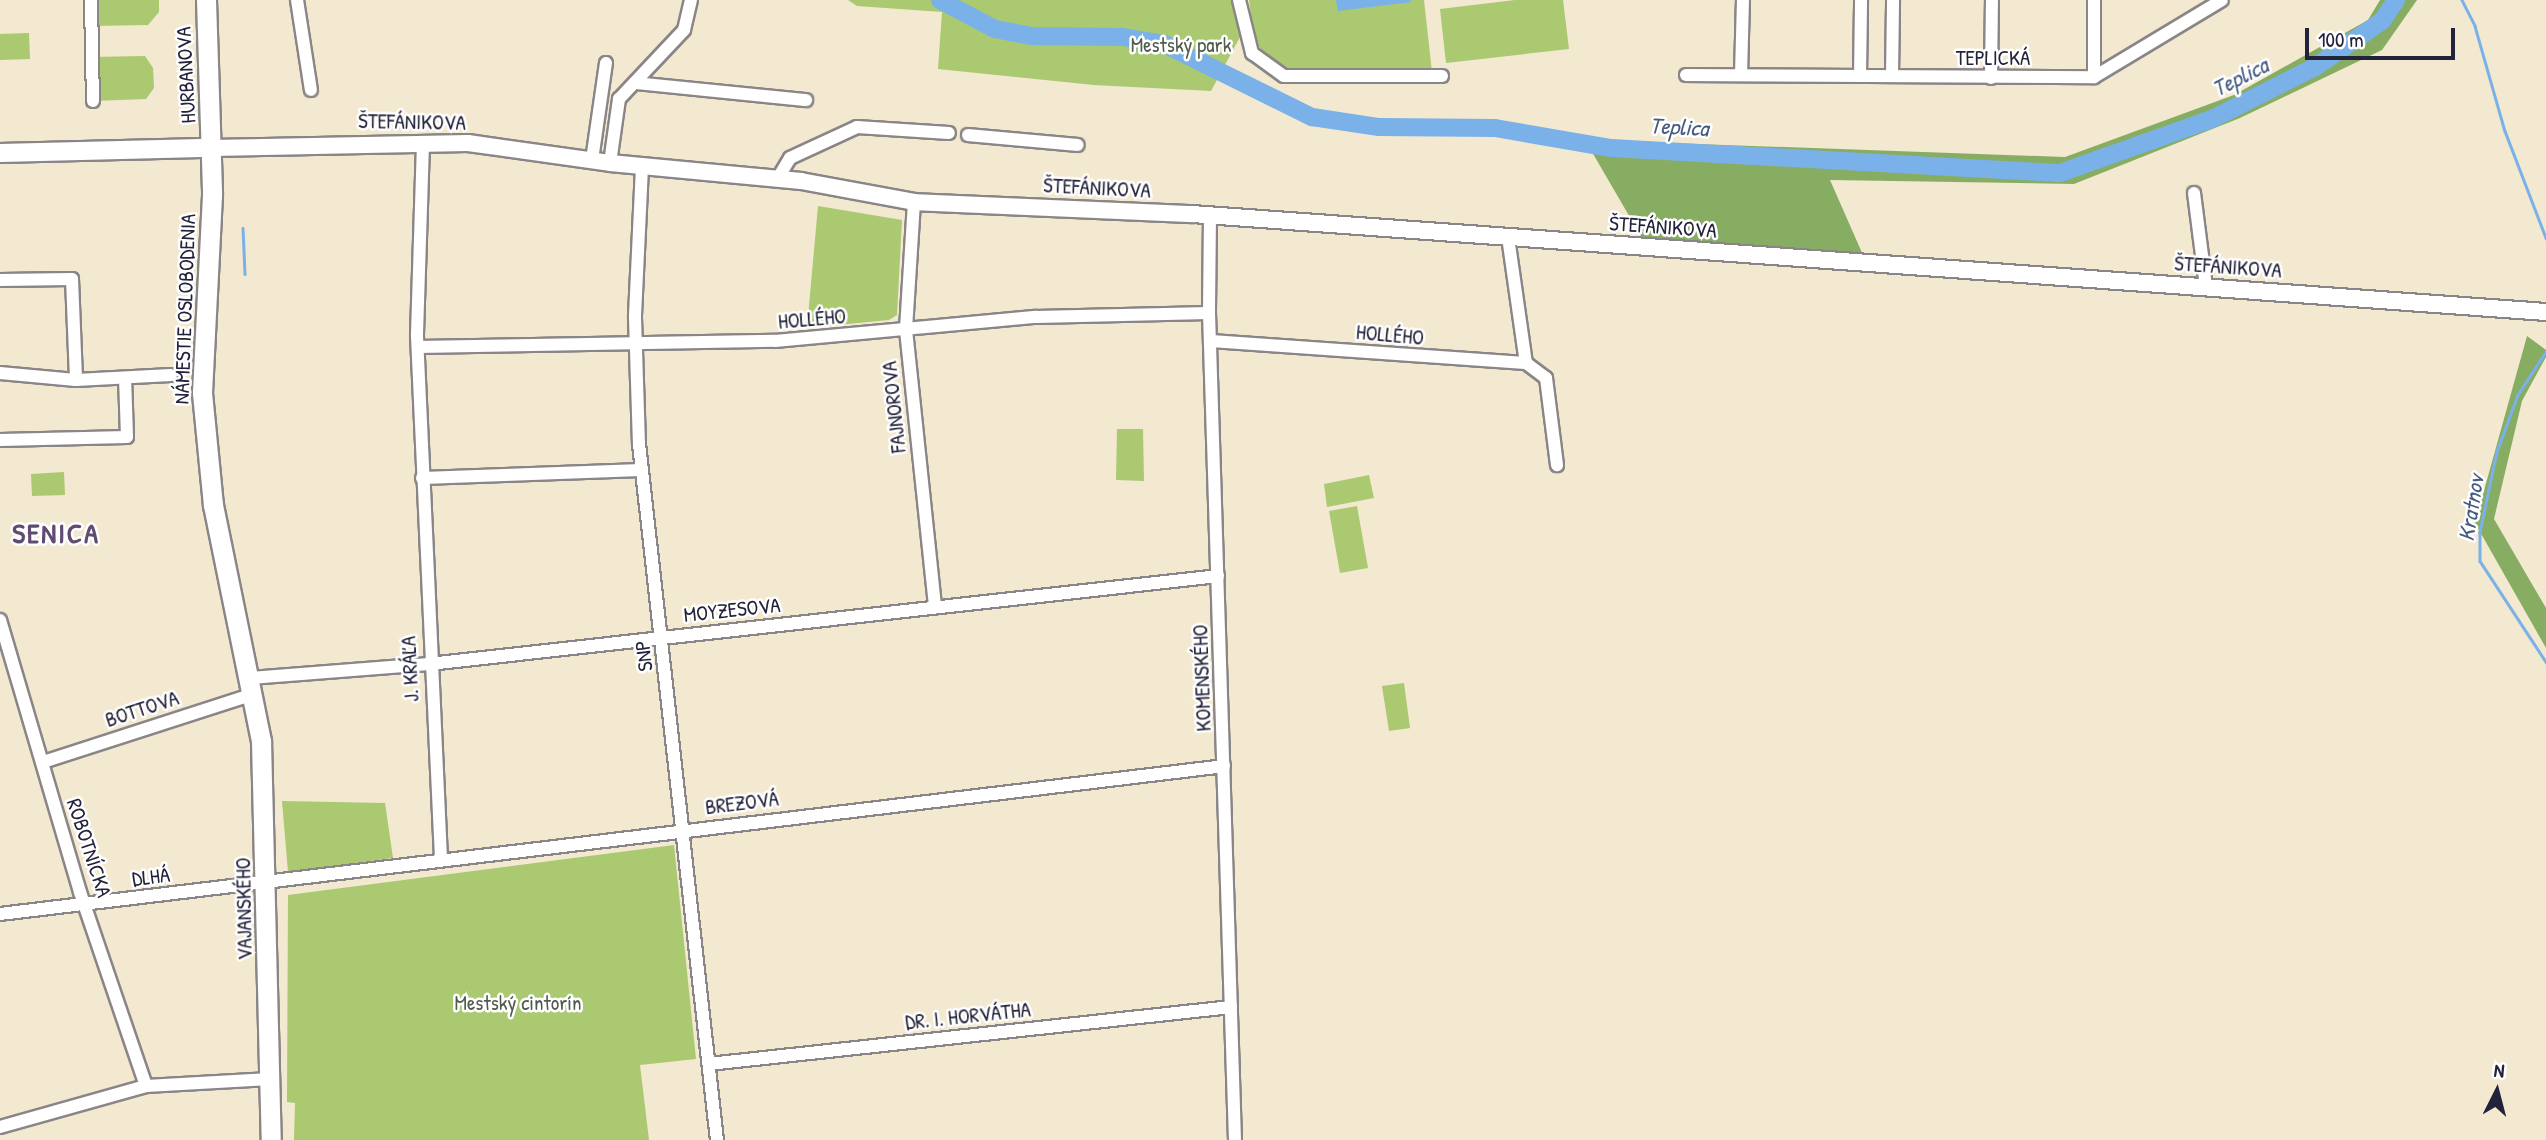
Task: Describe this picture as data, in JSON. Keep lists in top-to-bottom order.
{
  "streets": {
    "main road": ["HURBANOVA", "NÁMESTIE OSLOBODENIA", "VAJANSKÉHO"],
    "street": [
      "TEPLICKÁ",
      "ŠTEFÁNIKOVA",
      "HOLLÉHO",
      "FAJNOROVA",
      "MOYZESOVA",
      "SNP",
      "J. KRÁĽA",
      "KOMENSKÉHO",
      "BOTTOVA",
      "BREZOVÁ",
      "ROBOTNÍCKA",
      "DLHÁ",
      "DR. I. HORVÁTHA"
    ]
  },
  "crossings": [
    ["HURBANOVA", "ŠTEFÁNIKOVA"],
    ["HURBANOVA", "NÁMESTIE OSLOBODENIA"],
    ["ŠTEFÁNIKOVA", "NÁMESTIE OSLOBODENIA"],
    ["ŠTEFÁNIKOVA", "FAJNOROVA"],
    ["ŠTEFÁNIKOVA", "SNP"],
    ["ŠTEFÁNIKOVA", "J. KRÁĽA"],
    ["ŠTEFÁNIKOVA", "KOMENSKÉHO"],
    ["NÁMESTIE OSLOBODENIA", "MOYZESOVA"],
    ["NÁMESTIE OSLOBODENIA", "BOTTOVA"],
    ["NÁMESTIE OSLOBODENIA", "VAJANSKÉHO"],
    ["HOLLÉHO", "FAJNOROVA"],
    ["HOLLÉHO", "SNP"],
    ["HOLLÉHO", "J. KRÁĽA"],
    ["HOLLÉHO", "KOMENSKÉHO"],
    ["FAJNOROVA", "MOYZESOVA"],
    ["MOYZESOVA", "SNP"],
    ["MOYZESOVA", "J. KRÁĽA"],
    ["MOYZESOVA", "KOMENSKÉHO"],
    ["MOYZESOVA", "BOTTOVA"],
    ["MOYZESOVA", "VAJANSKÉHO"],
    ["SNP", "BREZOVÁ"],
    ["SNP", "DR. I. HORVÁTHA"],
    ["J. KRÁĽA", "BREZOVÁ"],
    ["KOMENSKÉHO", "BREZOVÁ"],
    ["KOMENSKÉHO", "DR. I. HORVÁTHA"],
    ["BOTTOVA", "ROBOTNÍCKA"],
    ["BOTTOVA", "VAJANSKÉHO"],
    ["BREZOVÁ", "DLHÁ"],
    ["BREZOVÁ", "VAJANSKÉHO"],
    ["ROBOTNÍCKA", "DLHÁ"],
    ["DLHÁ", "VAJANSKÉHO"]
  ],
  "districts": ["SENICA"],
  "water": ["Teplica", "Kratnov"],
  "parks": ["Mestský park", "Mestský cintorín"],
  "scale_bar": "100 m",
  "north": "top"
}
